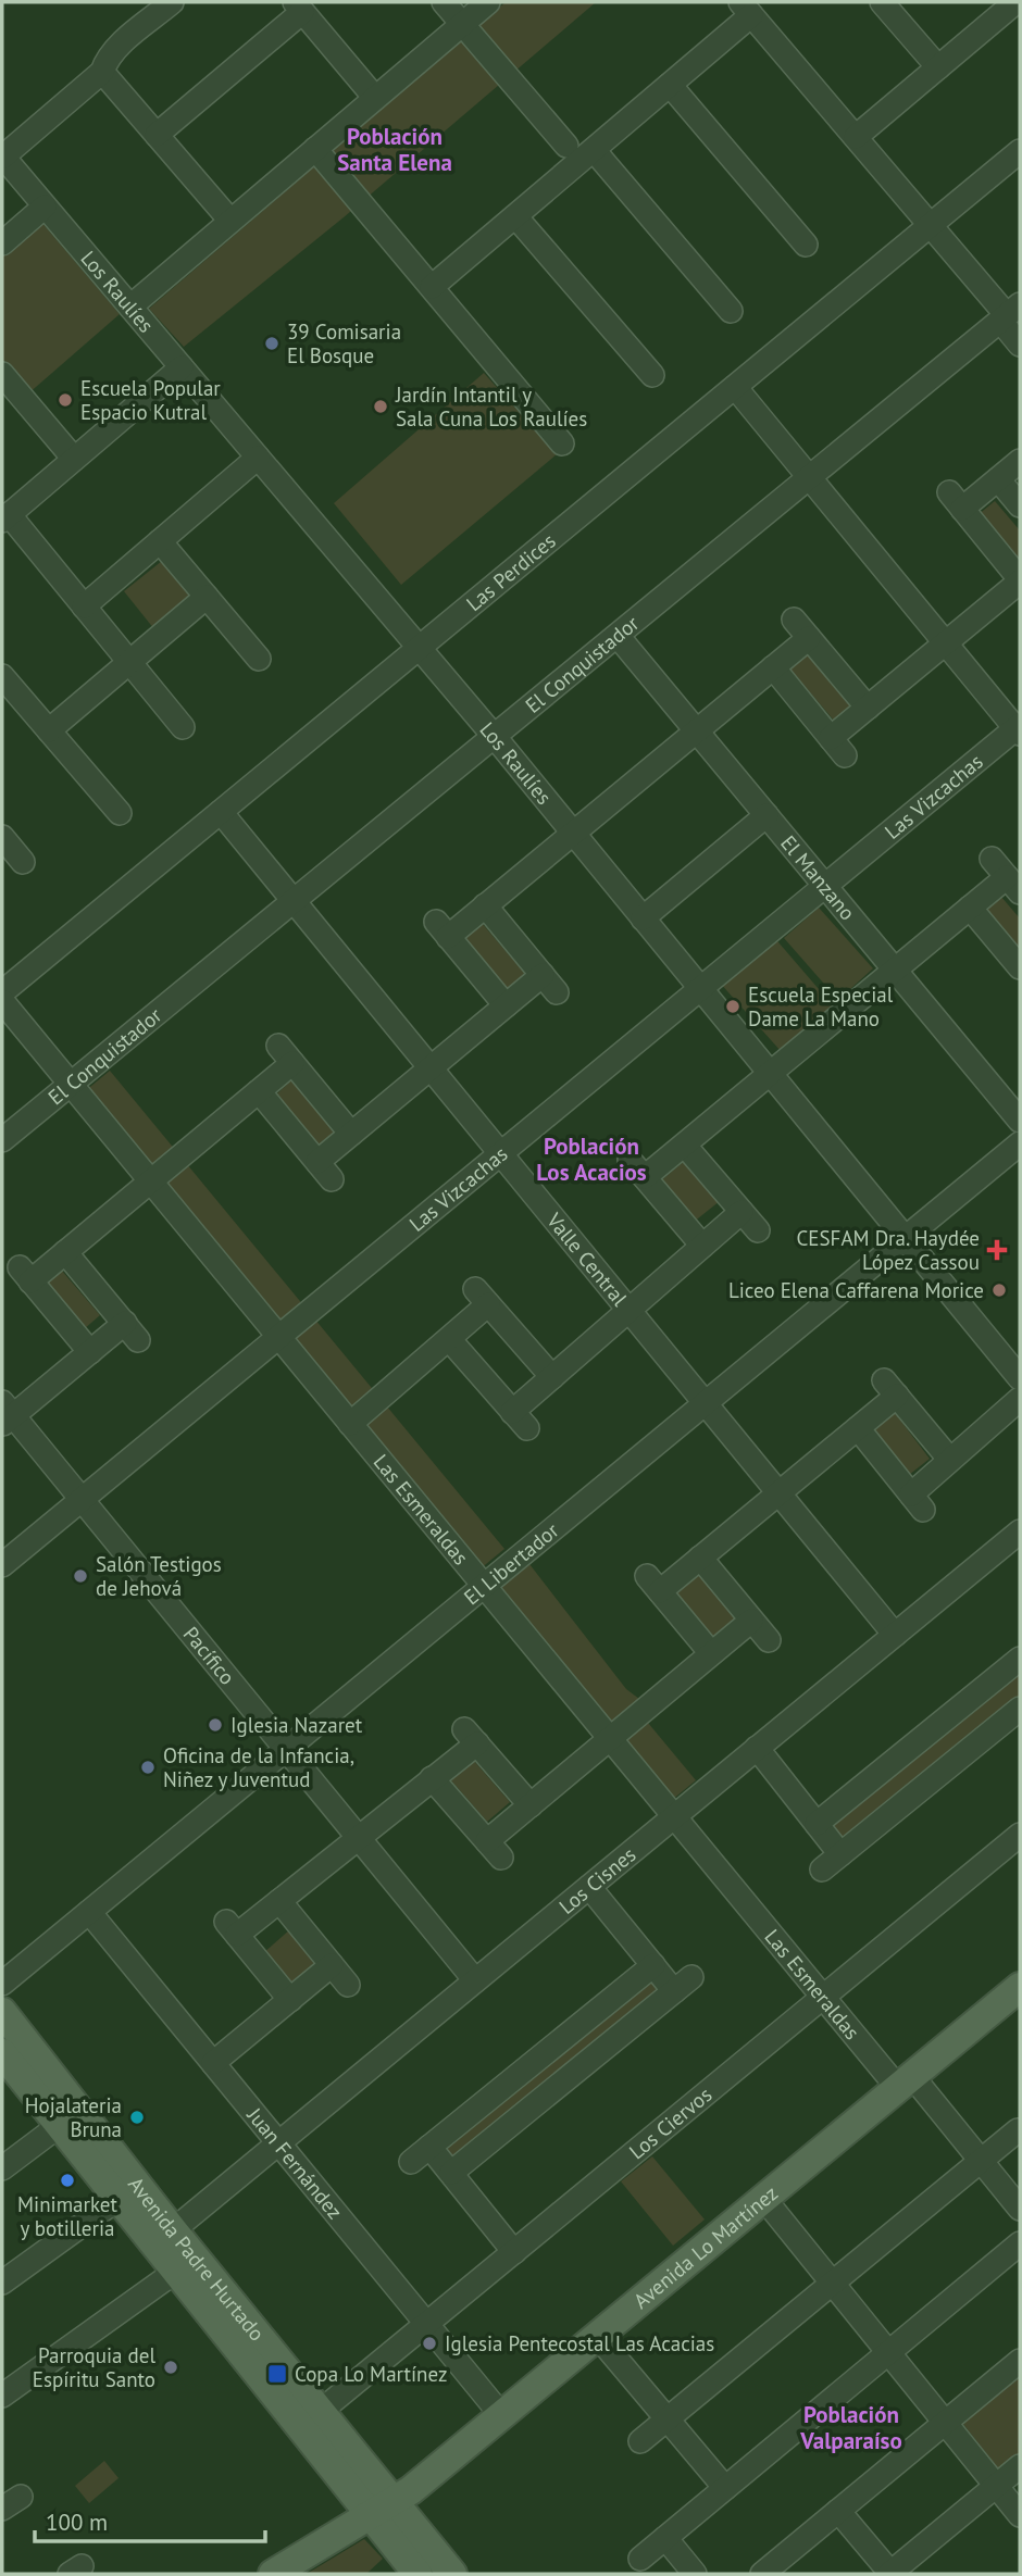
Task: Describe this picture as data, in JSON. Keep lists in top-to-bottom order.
{
  "streets": {
    "main road": ["Avenida Lo Martínez", "Avenida Padre Hurtado"],
    "street": [
      "Los Raulíes",
      "Las Perdices",
      "El Conquistador",
      "Las Vizcachas",
      "El Manzano",
      "Valle Central",
      "Las Esmeraldas",
      "El Libertador",
      "Pacífico",
      "Los Cisnes",
      "Los Ciervos",
      "Juan Fernández"
    ]
  },
  "crossings": [
    ["Los Raulíes", "Las Perdices"],
    ["Los Raulíes", "El Conquistador"],
    ["Los Raulíes", "Las Vizcachas"],
    ["Los Raulíes", "El Libertador"],
    ["Las Perdices", "Valle Central"],
    ["El Conquistador", "El Manzano"],
    ["El Conquistador", "Valle Central"],
    ["El Conquistador", "Las Esmeraldas"],
    ["Las Vizcachas", "El Manzano"],
    ["Las Vizcachas", "Valle Central"],
    ["Las Vizcachas", "Las Esmeraldas"],
    ["Las Vizcachas", "Pacífico"],
    ["Valle Central", "El Libertador"],
    ["Valle Central", "Los Cisnes"],
    ["Las Esmeraldas", "El Libertador"],
    ["Las Esmeraldas", "Los Cisnes"],
    ["Las Esmeraldas", "Los Ciervos"],
    ["Las Esmeraldas", "Avenida Lo Martínez"],
    ["El Libertador", "Pacífico"],
    ["El Libertador", "Juan Fernández"],
    ["Pacífico", "Los Cisnes"],
    ["Los Cisnes", "Juan Fernández"],
    ["Los Cisnes", "Avenida Padre Hurtado"],
    ["Los Ciervos", "Juan Fernández"],
    ["Los Ciervos", "Avenida Padre Hurtado"],
    ["Juan Fernández", "Avenida Lo Martínez"],
    ["Avenida Lo Martínez", "Avenida Padre Hurtado"]
  ],
  "districts": ["Población Santa Elena", "Población Los Acacios", "Población Valparaíso"],
  "places": {
    "other": [
      "39 Comisaria El Bosque",
      "Escuela Popular Espacio Kutral",
      "Jardín Intantil y Sala Cuna Los Raulíes",
      "Escuela Especial Dame La Mano",
      "Liceo Elena Caffarena Morice",
      "Salón Testigos de Jehová",
      "Iglesia Nazaret",
      "Oficina de la Infancia, Niñez y Juventud",
      "Hojalateria Bruna",
      "Minimarket y botilleria",
      "Iglesia Pentecostal Las Acacias",
      "Parroquia del Espíritu Santo"
    ],
    "health": ["CESFAM Dra. Haydée López Cassou"],
    "transit": ["Copa Lo Martínez"]
  },
  "scale_bar": "100 m"
}
